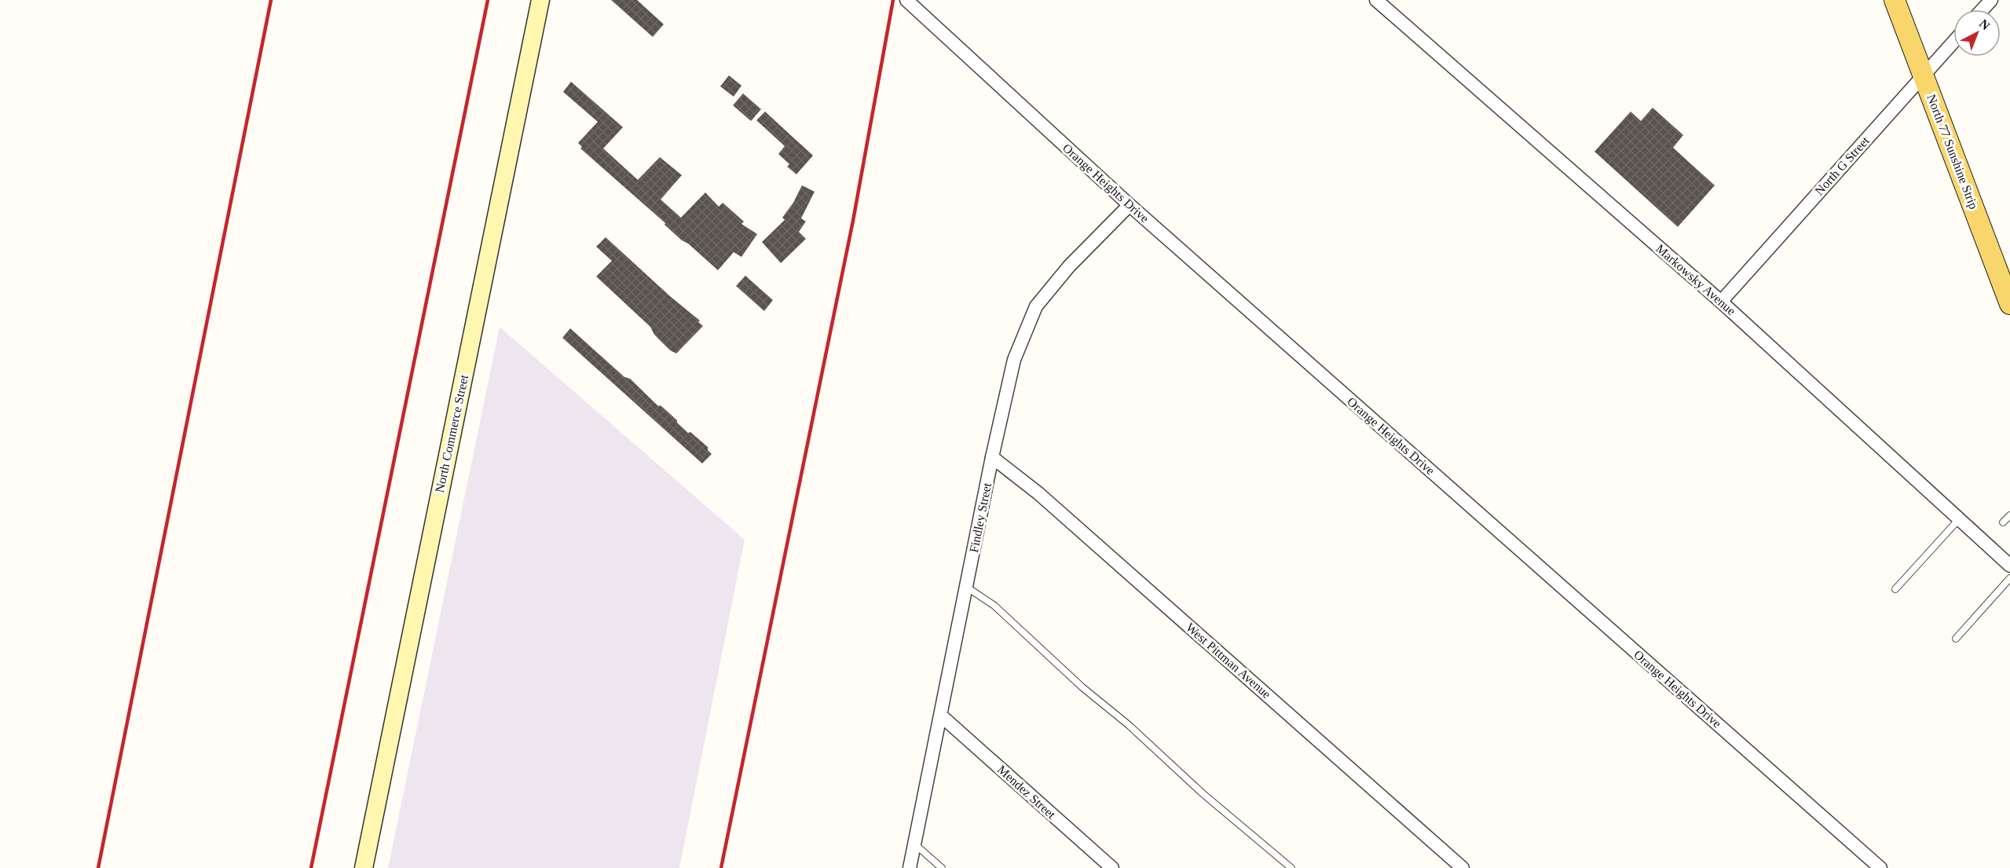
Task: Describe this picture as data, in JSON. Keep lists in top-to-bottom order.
{
  "streets": {
    "main road": ["North 77 Sunshine Strip", "North Commerce Street"],
    "street": [
      "North G Street",
      "Orange Heights Drive",
      "Markowsky Avenue",
      "Findley Street",
      "West Pittman Avenue",
      "Mendez Street"
    ]
  },
  "crossings": [
    ["North 77 Sunshine Strip", "North G Street"],
    ["North G Street", "Markowsky Avenue"],
    ["Orange Heights Drive", "Findley Street"],
    ["Findley Street", "West Pittman Avenue"],
    ["Findley Street", "Mendez Street"]
  ],
  "north": "top right"
}
